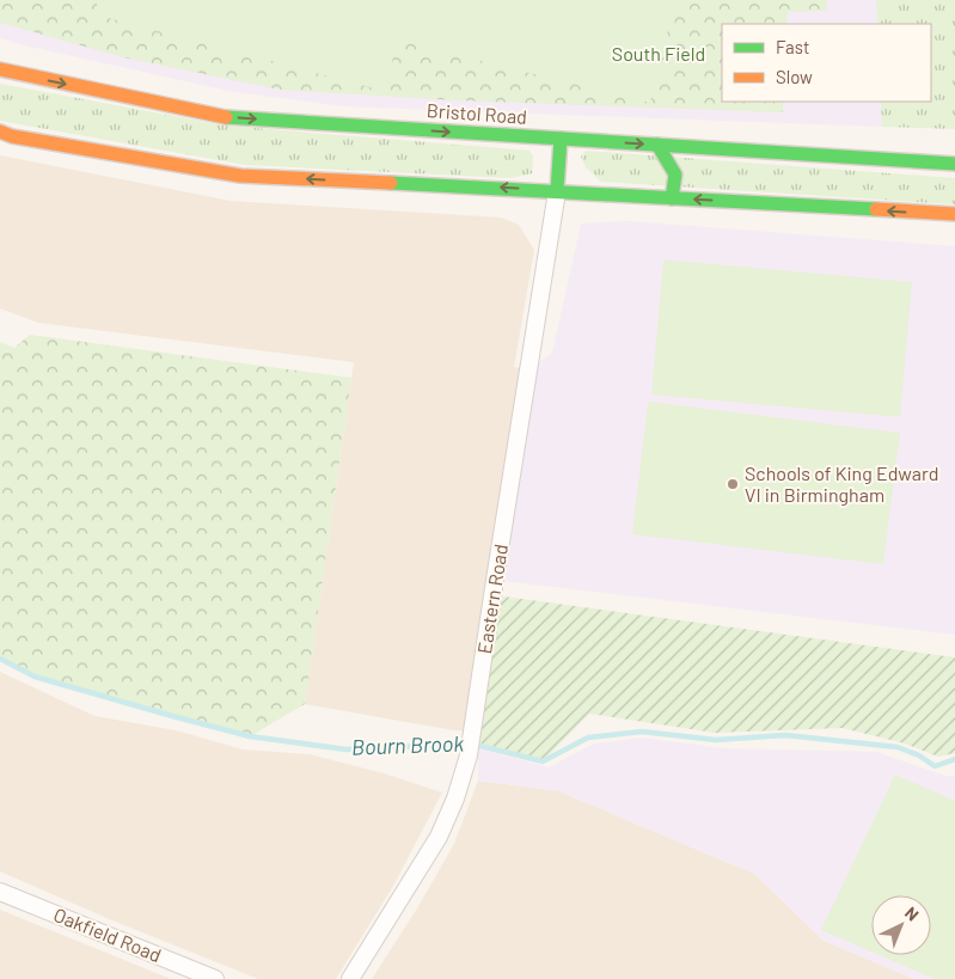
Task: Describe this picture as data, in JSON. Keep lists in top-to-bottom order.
{
  "streets": {
    "highway": ["Bristol Road"],
    "street": ["Eastern Road", "Oakfield Road"]
  },
  "water": ["Bourn Brook"],
  "parks": ["South Field"],
  "places": ["Schools of King Edward VI in Birmingham"],
  "legend": ["Fast", "Slow"],
  "north": "top right"
}
